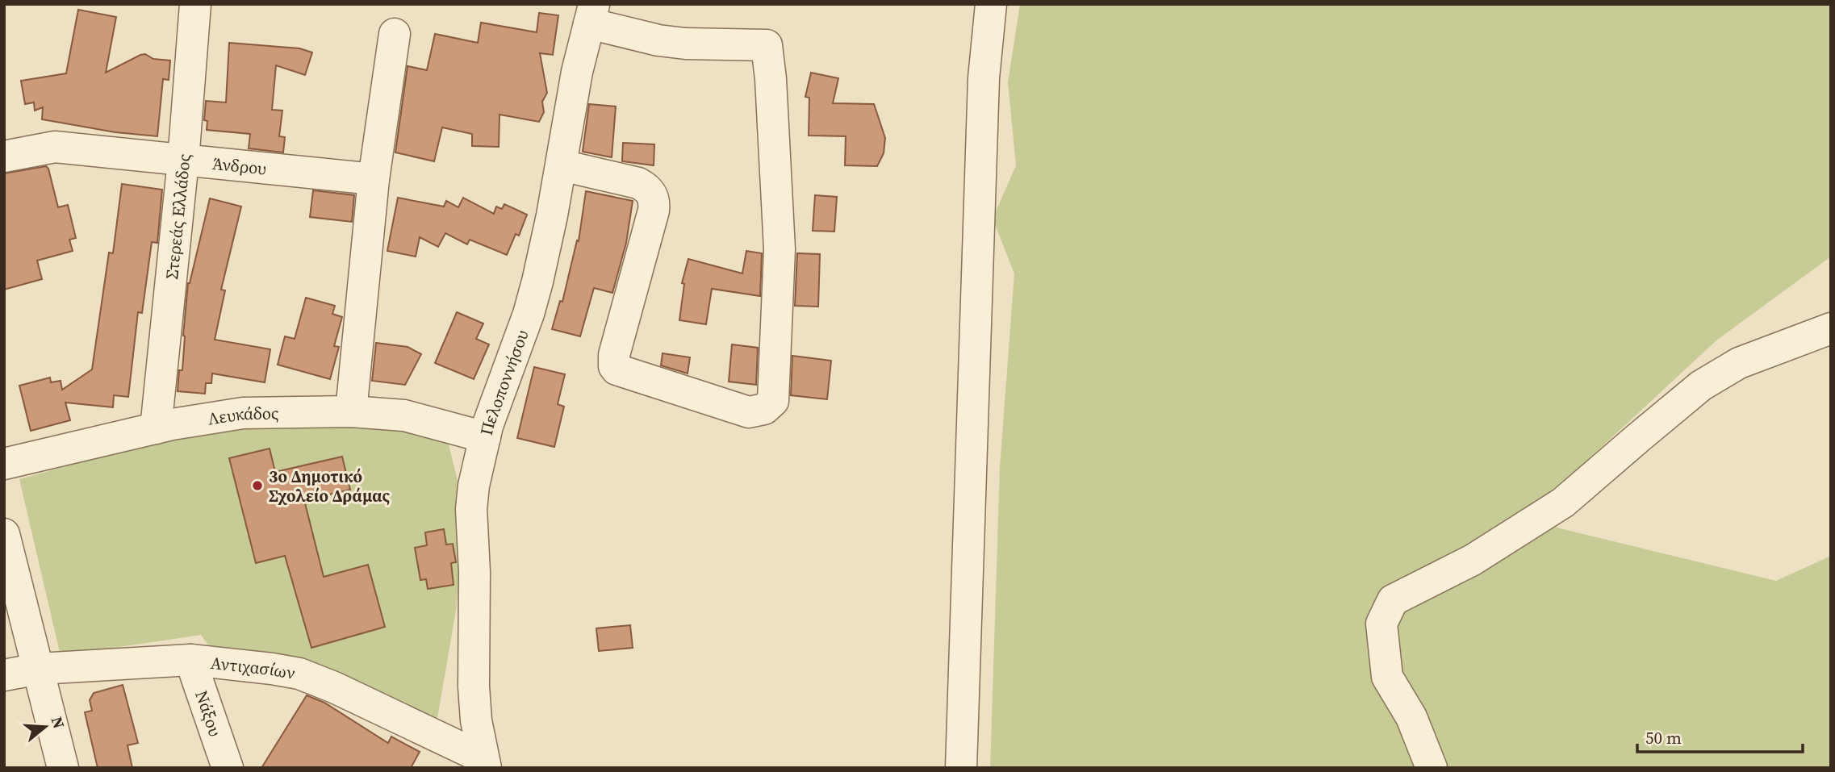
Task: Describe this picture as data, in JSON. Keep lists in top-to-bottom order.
{
  "streets": {
    "street": [
      "Άνδρου",
      "Στερεάς Ελλάδος",
      "Πελοποννήσου",
      "Λευκάδος",
      "Αντιχασίων",
      "Νάξου"
    ]
  },
  "crossings": [
    ["Άνδρου", "Στερεάς Ελλάδος"],
    ["Στερεάς Ελλάδος", "Λευκάδος"],
    ["Πελοποννήσου", "Λευκάδος"],
    ["Πελοποννήσου", "Αντιχασίων"],
    ["Αντιχασίων", "Νάξου"]
  ],
  "places": ["3ο Δημοτικό Σχολείο Δράμας"],
  "scale_bar": "50 m",
  "north": "right"
}
